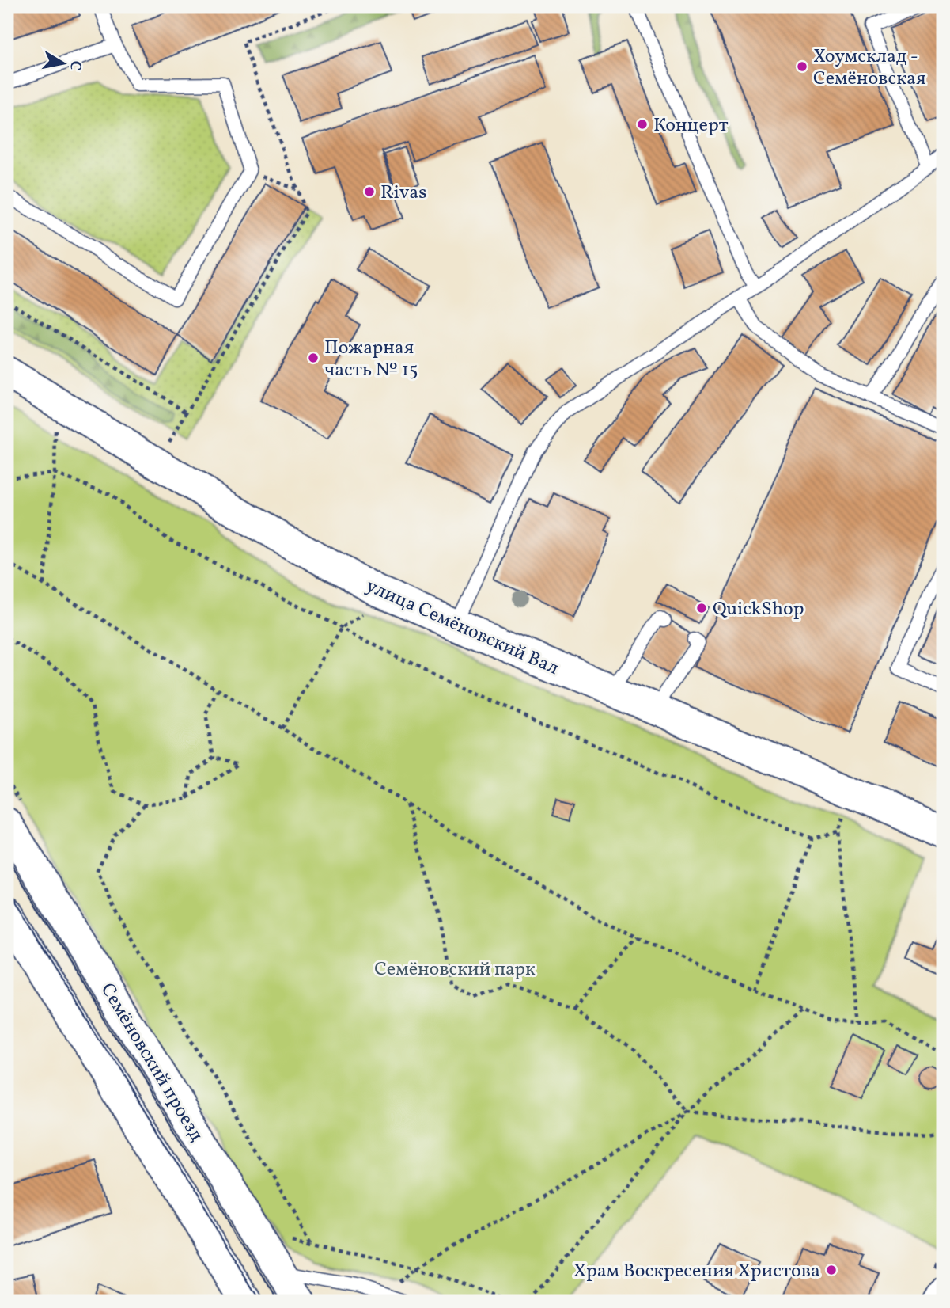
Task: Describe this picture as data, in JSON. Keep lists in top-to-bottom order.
{
  "streets": {
    "street": ["улица Семёновский Вал", "Семёновский проезд"]
  },
  "parks": ["Семёновский парк"],
  "places": [
    "Хоумсклад - Семёновская",
    "Концерт",
    "Rivas",
    "Пожарная часть № 15",
    "QuickShop",
    "Храм Воскресения Христова"
  ],
  "north": "right"
}
